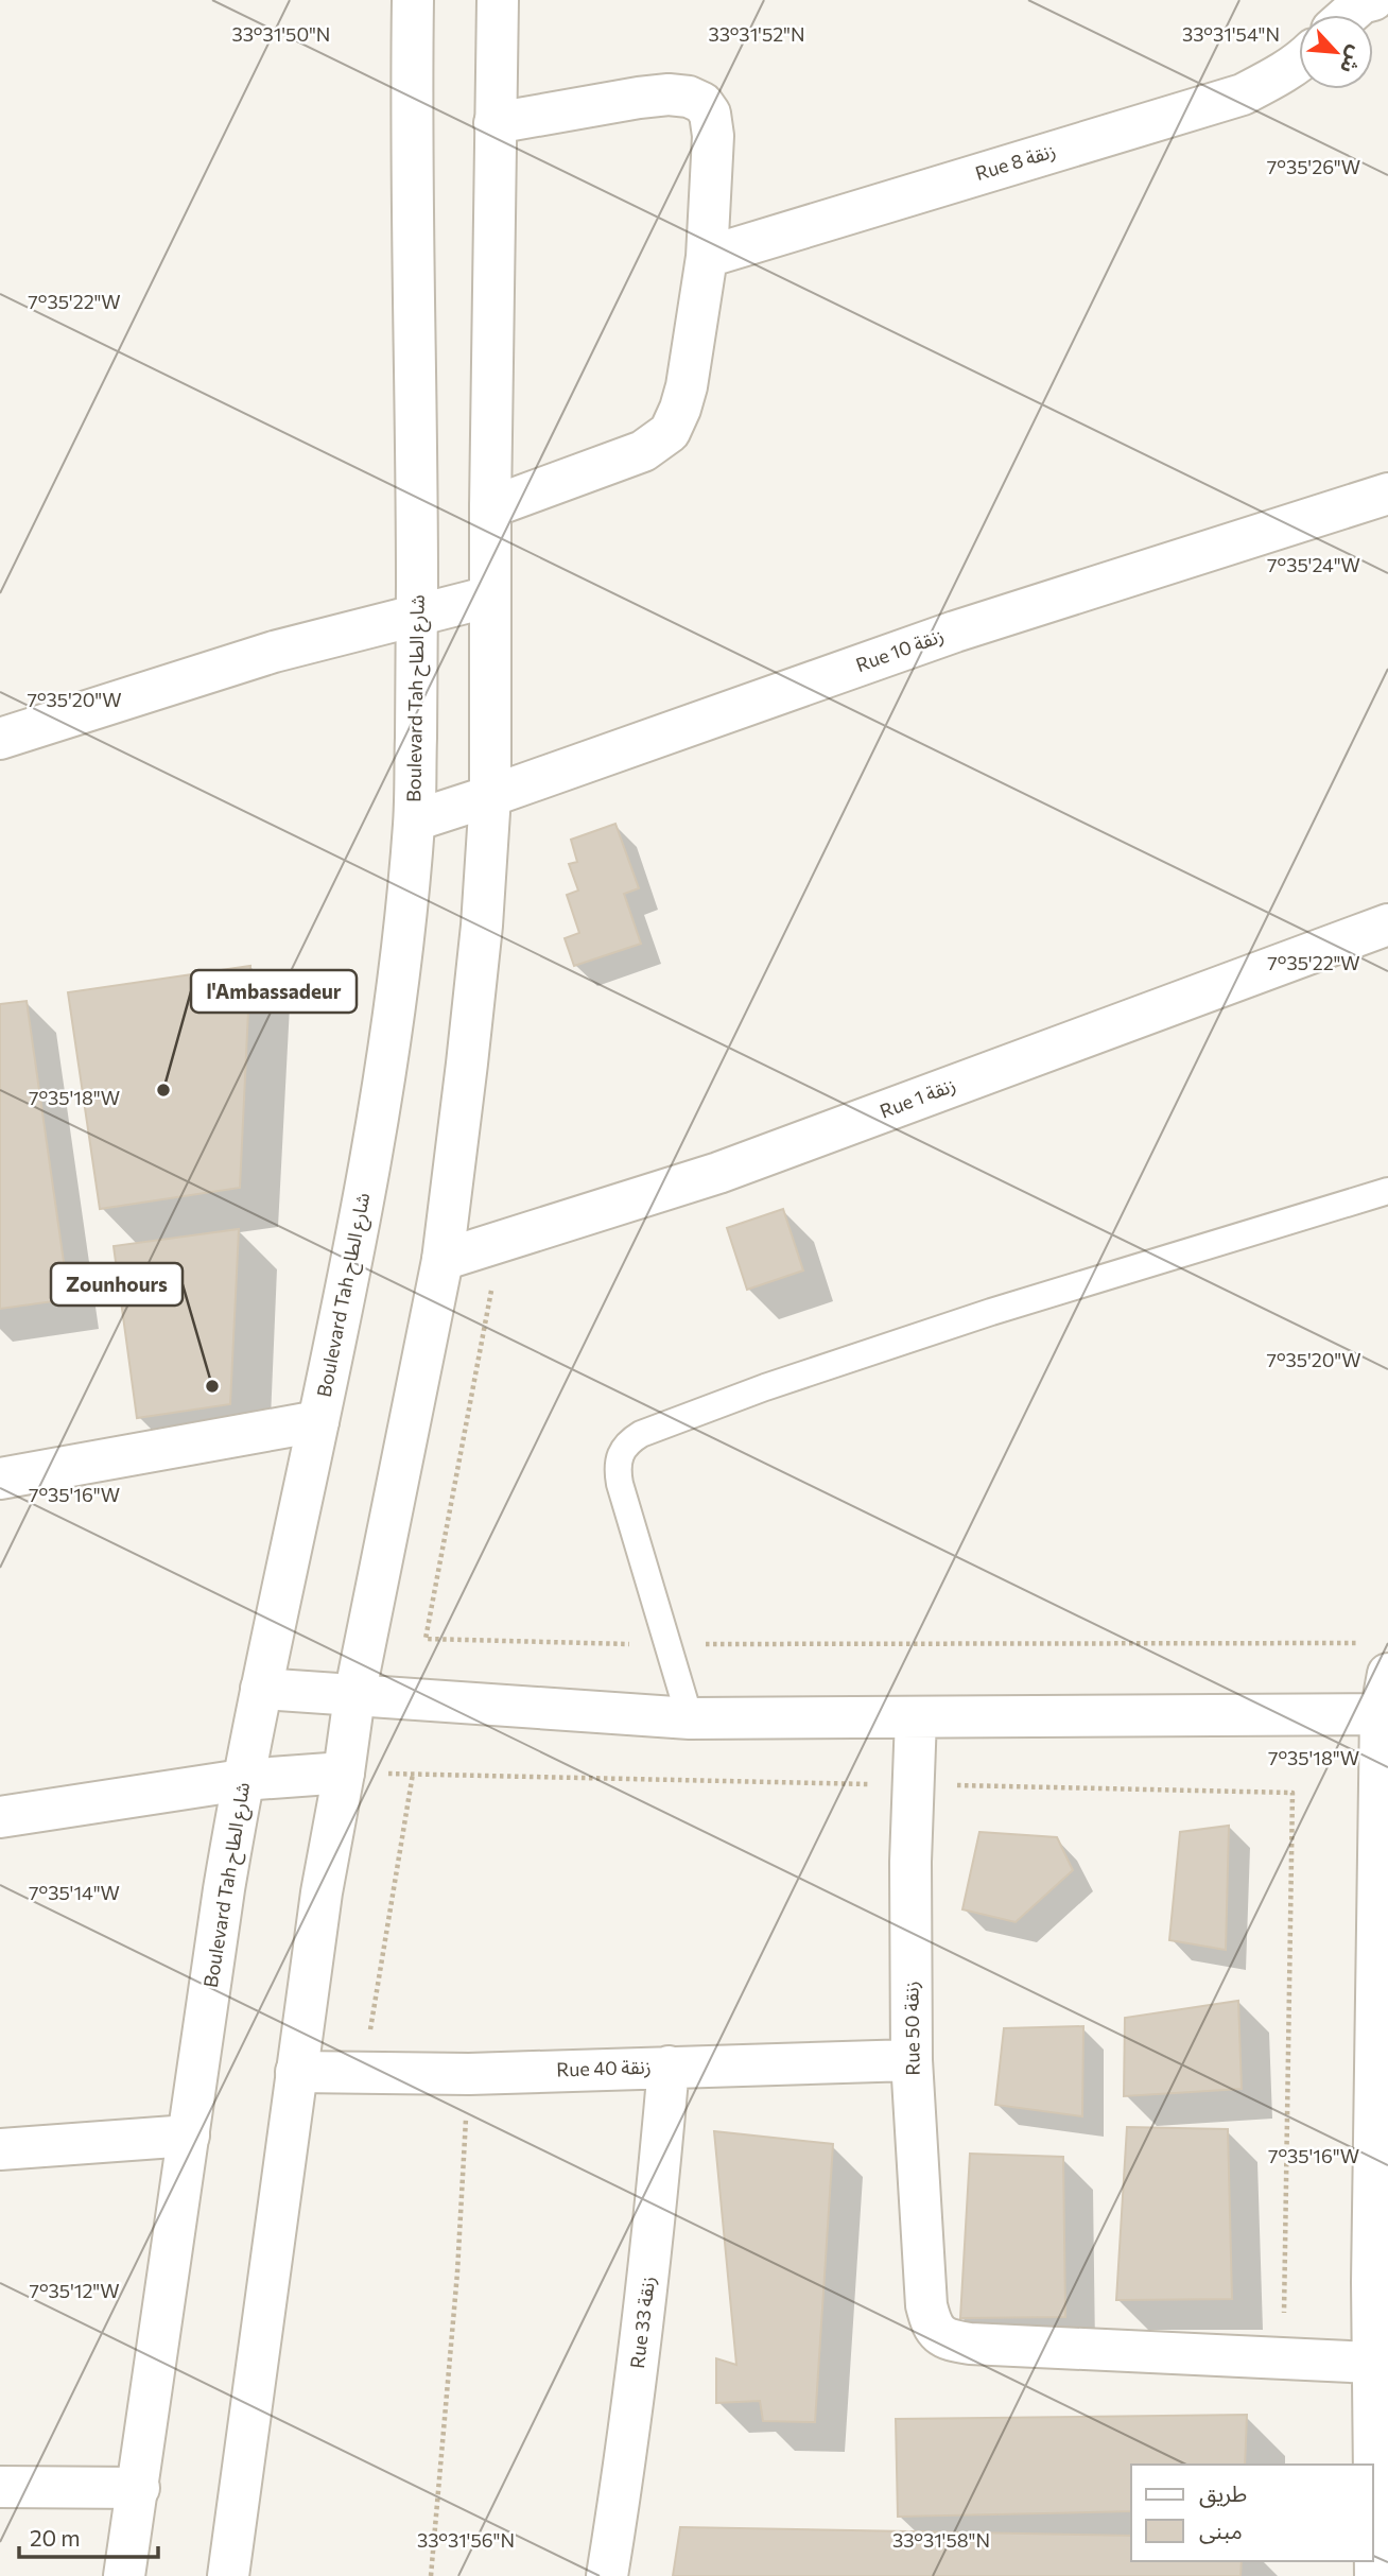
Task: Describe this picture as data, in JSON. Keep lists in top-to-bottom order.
{
  "streets": {
    "street": [
      "Rue 8 زنقة",
      "Rue 10 زنقة",
      "Boulevard Tah شارع الطاح",
      "Rue 1 زنقة",
      "Rue 50 زنقة",
      "Rue 40 زنقة",
      "Rue 33 زنقة"
    ]
  },
  "crossings": [
    ["Rue 10 زنقة", "Boulevard Tah شارع الطاح"],
    ["Rue 50 زنقة", "Rue 40 زنقة"],
    ["Rue 40 زنقة", "Rue 33 زنقة"]
  ],
  "places": ["l'Ambassadeur", "Zounhours"],
  "legend": ["طريق", "مبنى"],
  "scale_bar": "20 m",
  "north": "bottom right",
  "coordinates": [
    "33°31'50\"N",
    "33°31'52\"N",
    "33°31'54\"N",
    "7°35'26\"W",
    "7°35'22\"W",
    "7°35'24\"W",
    "7°35'20\"W",
    "7°35'18\"W",
    "7°35'16\"W",
    "7°35'14\"W",
    "7°35'12\"W",
    "33°31'56\"N",
    "33°31'58\"N"
  ]
}
